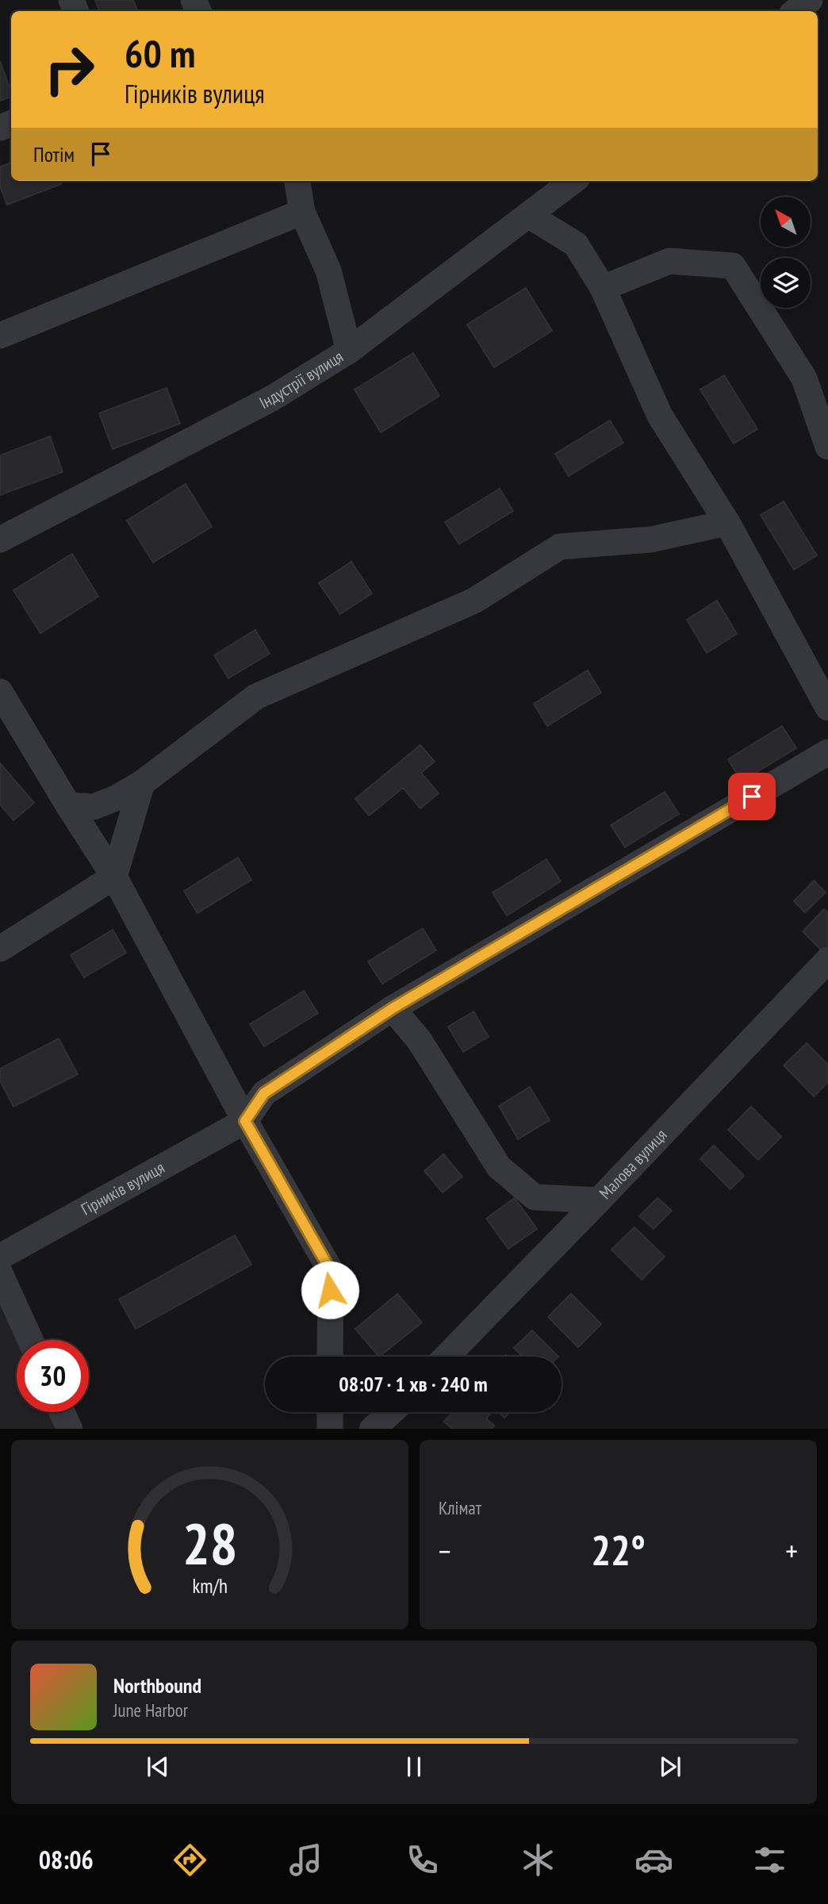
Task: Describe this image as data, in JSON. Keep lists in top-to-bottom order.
{
  "streets": {
    "street": ["Індустрії вулиця", "Малова вулиця", "Гірників вулиця"]
  },
  "north": "top left",
  "page": {
    "turn": ["60 m", "Гірників вулиця"],
    "then": "Потім",
    "limit": "30",
    "trip": "08:07 · 1 хв · 240 m",
    "tile": "Клімат",
    "heat": ["−", "22°", "+"],
    "song": ["Northbound", "June Harbor"],
    "tabs": "08:06",
    "gauge": ["28", "km/h"]
  }
}
